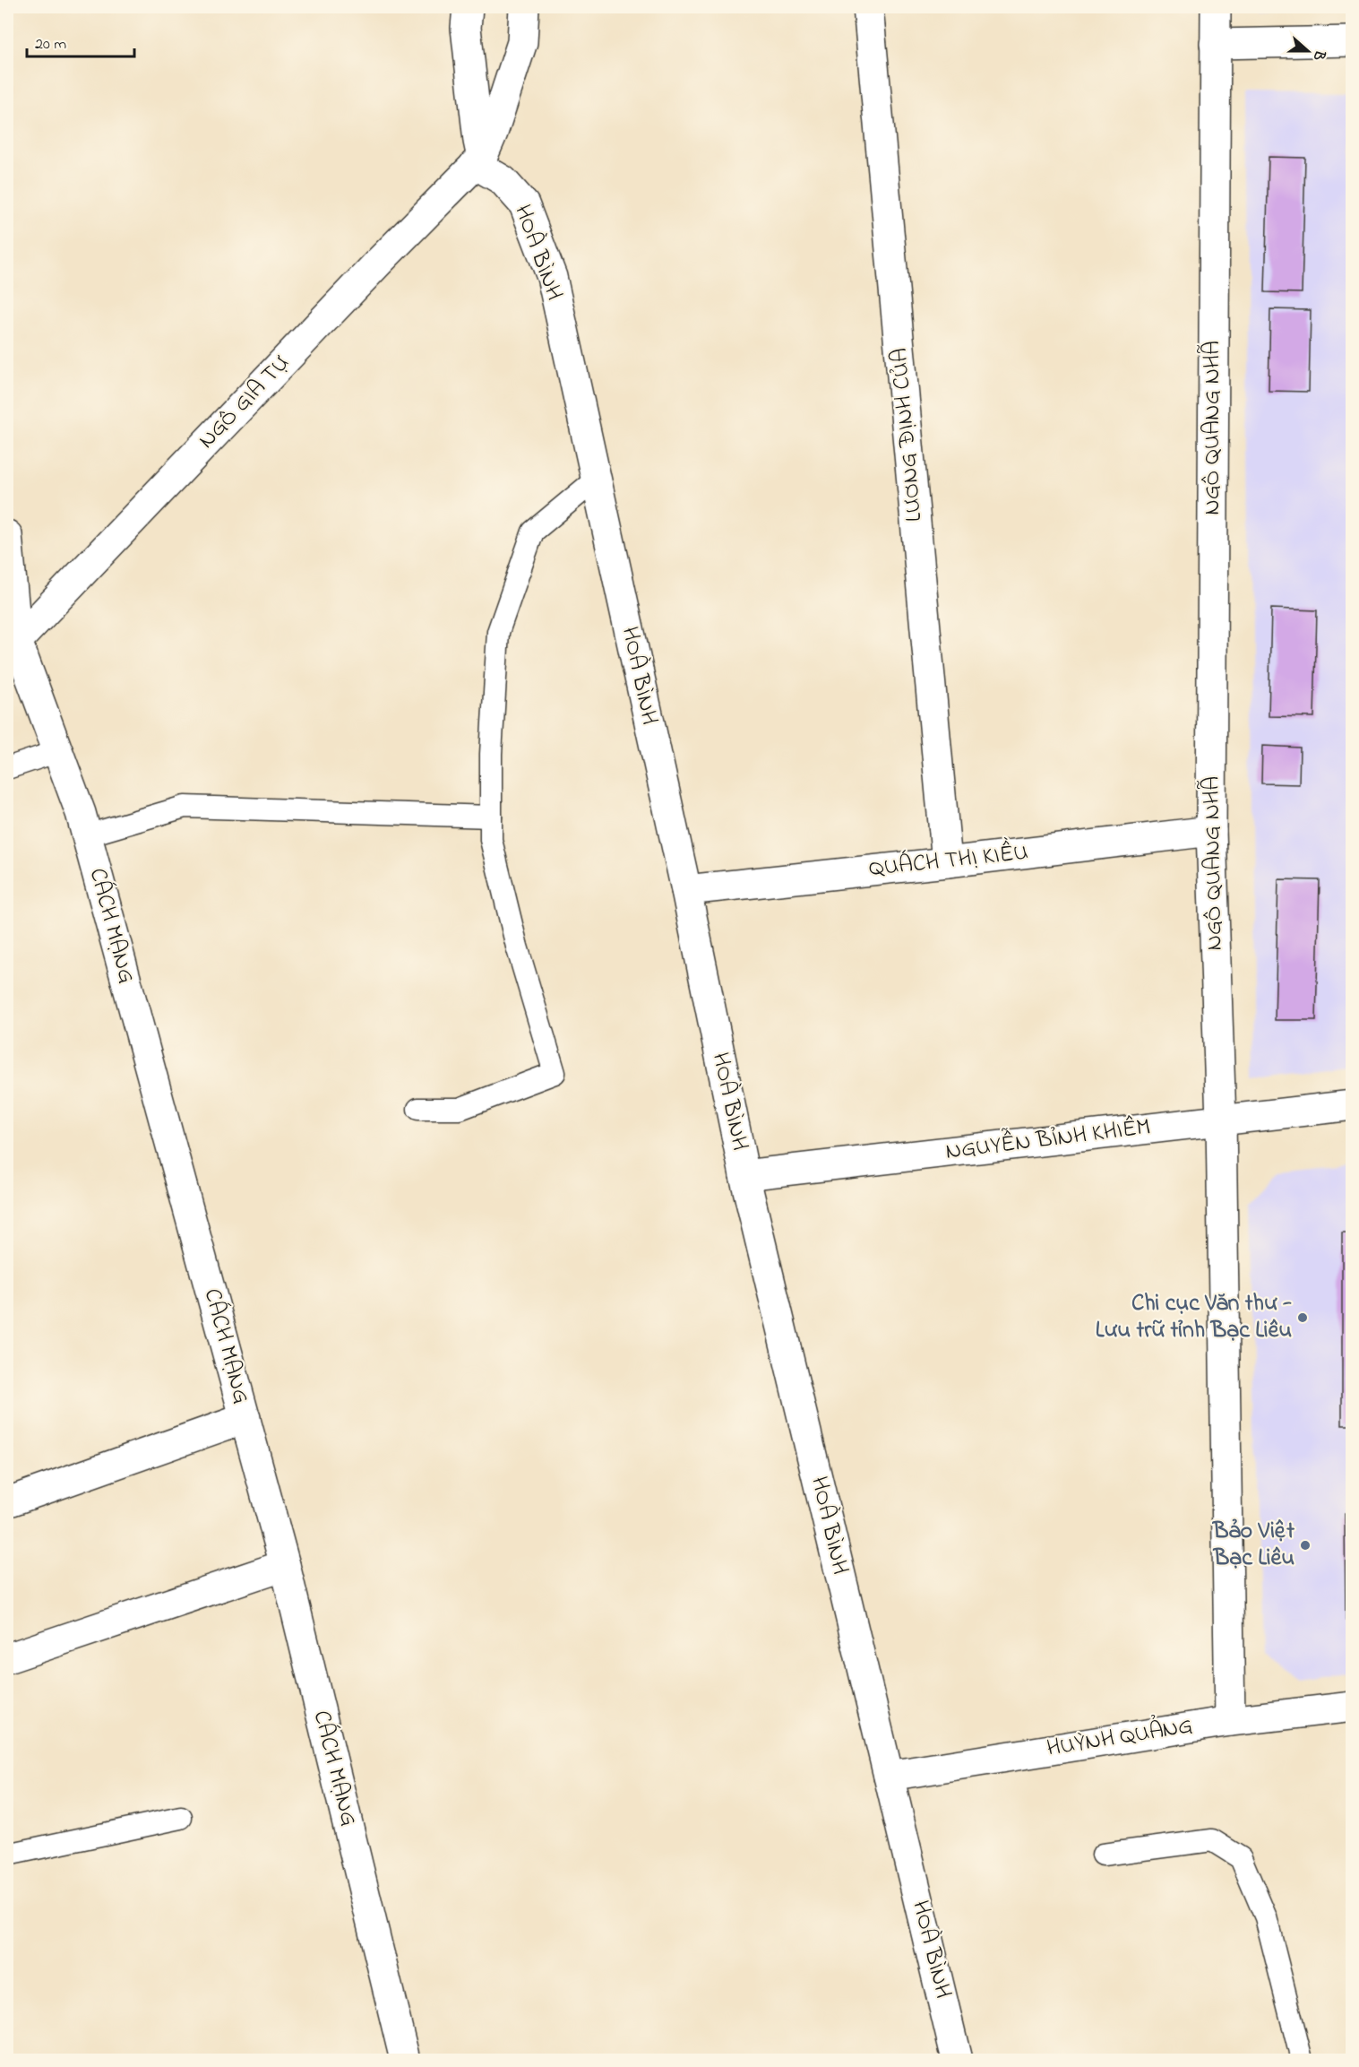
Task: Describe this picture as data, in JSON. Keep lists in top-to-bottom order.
{
  "streets": {
    "street": [
      "HOÀ BÌNH",
      "NGÔ GIA TỰ",
      "NGÔ QUANG NHÃ",
      "LƯƠNG ĐỊNH CỦA",
      "QUÁCH THỊ KIỀU",
      "CÁCH MẠNG",
      "NGUYỄN BỈNH KHIÊM",
      "HUỲNH QUẢNG"
    ]
  },
  "crossings": [
    ["HOÀ BÌNH", "NGÔ GIA TỰ"],
    ["HOÀ BÌNH", "QUÁCH THỊ KIỀU"],
    ["HOÀ BÌNH", "NGUYỄN BỈNH KHIÊM"],
    ["HOÀ BÌNH", "HUỲNH QUẢNG"],
    ["NGÔ GIA TỰ", "CÁCH MẠNG"],
    ["NGÔ QUANG NHÃ", "QUÁCH THỊ KIỀU"],
    ["NGÔ QUANG NHÃ", "NGUYỄN BỈNH KHIÊM"],
    ["NGÔ QUANG NHÃ", "HUỲNH QUẢNG"],
    ["LƯƠNG ĐỊNH CỦA", "QUÁCH THỊ KIỀU"]
  ],
  "places": ["Chi cục Văn thư - Lưu trữ tỉnh Bạc Liêu", "Bảo Việt Bạc Liêu"],
  "scale_bar": "20 m",
  "north": "right"
}
